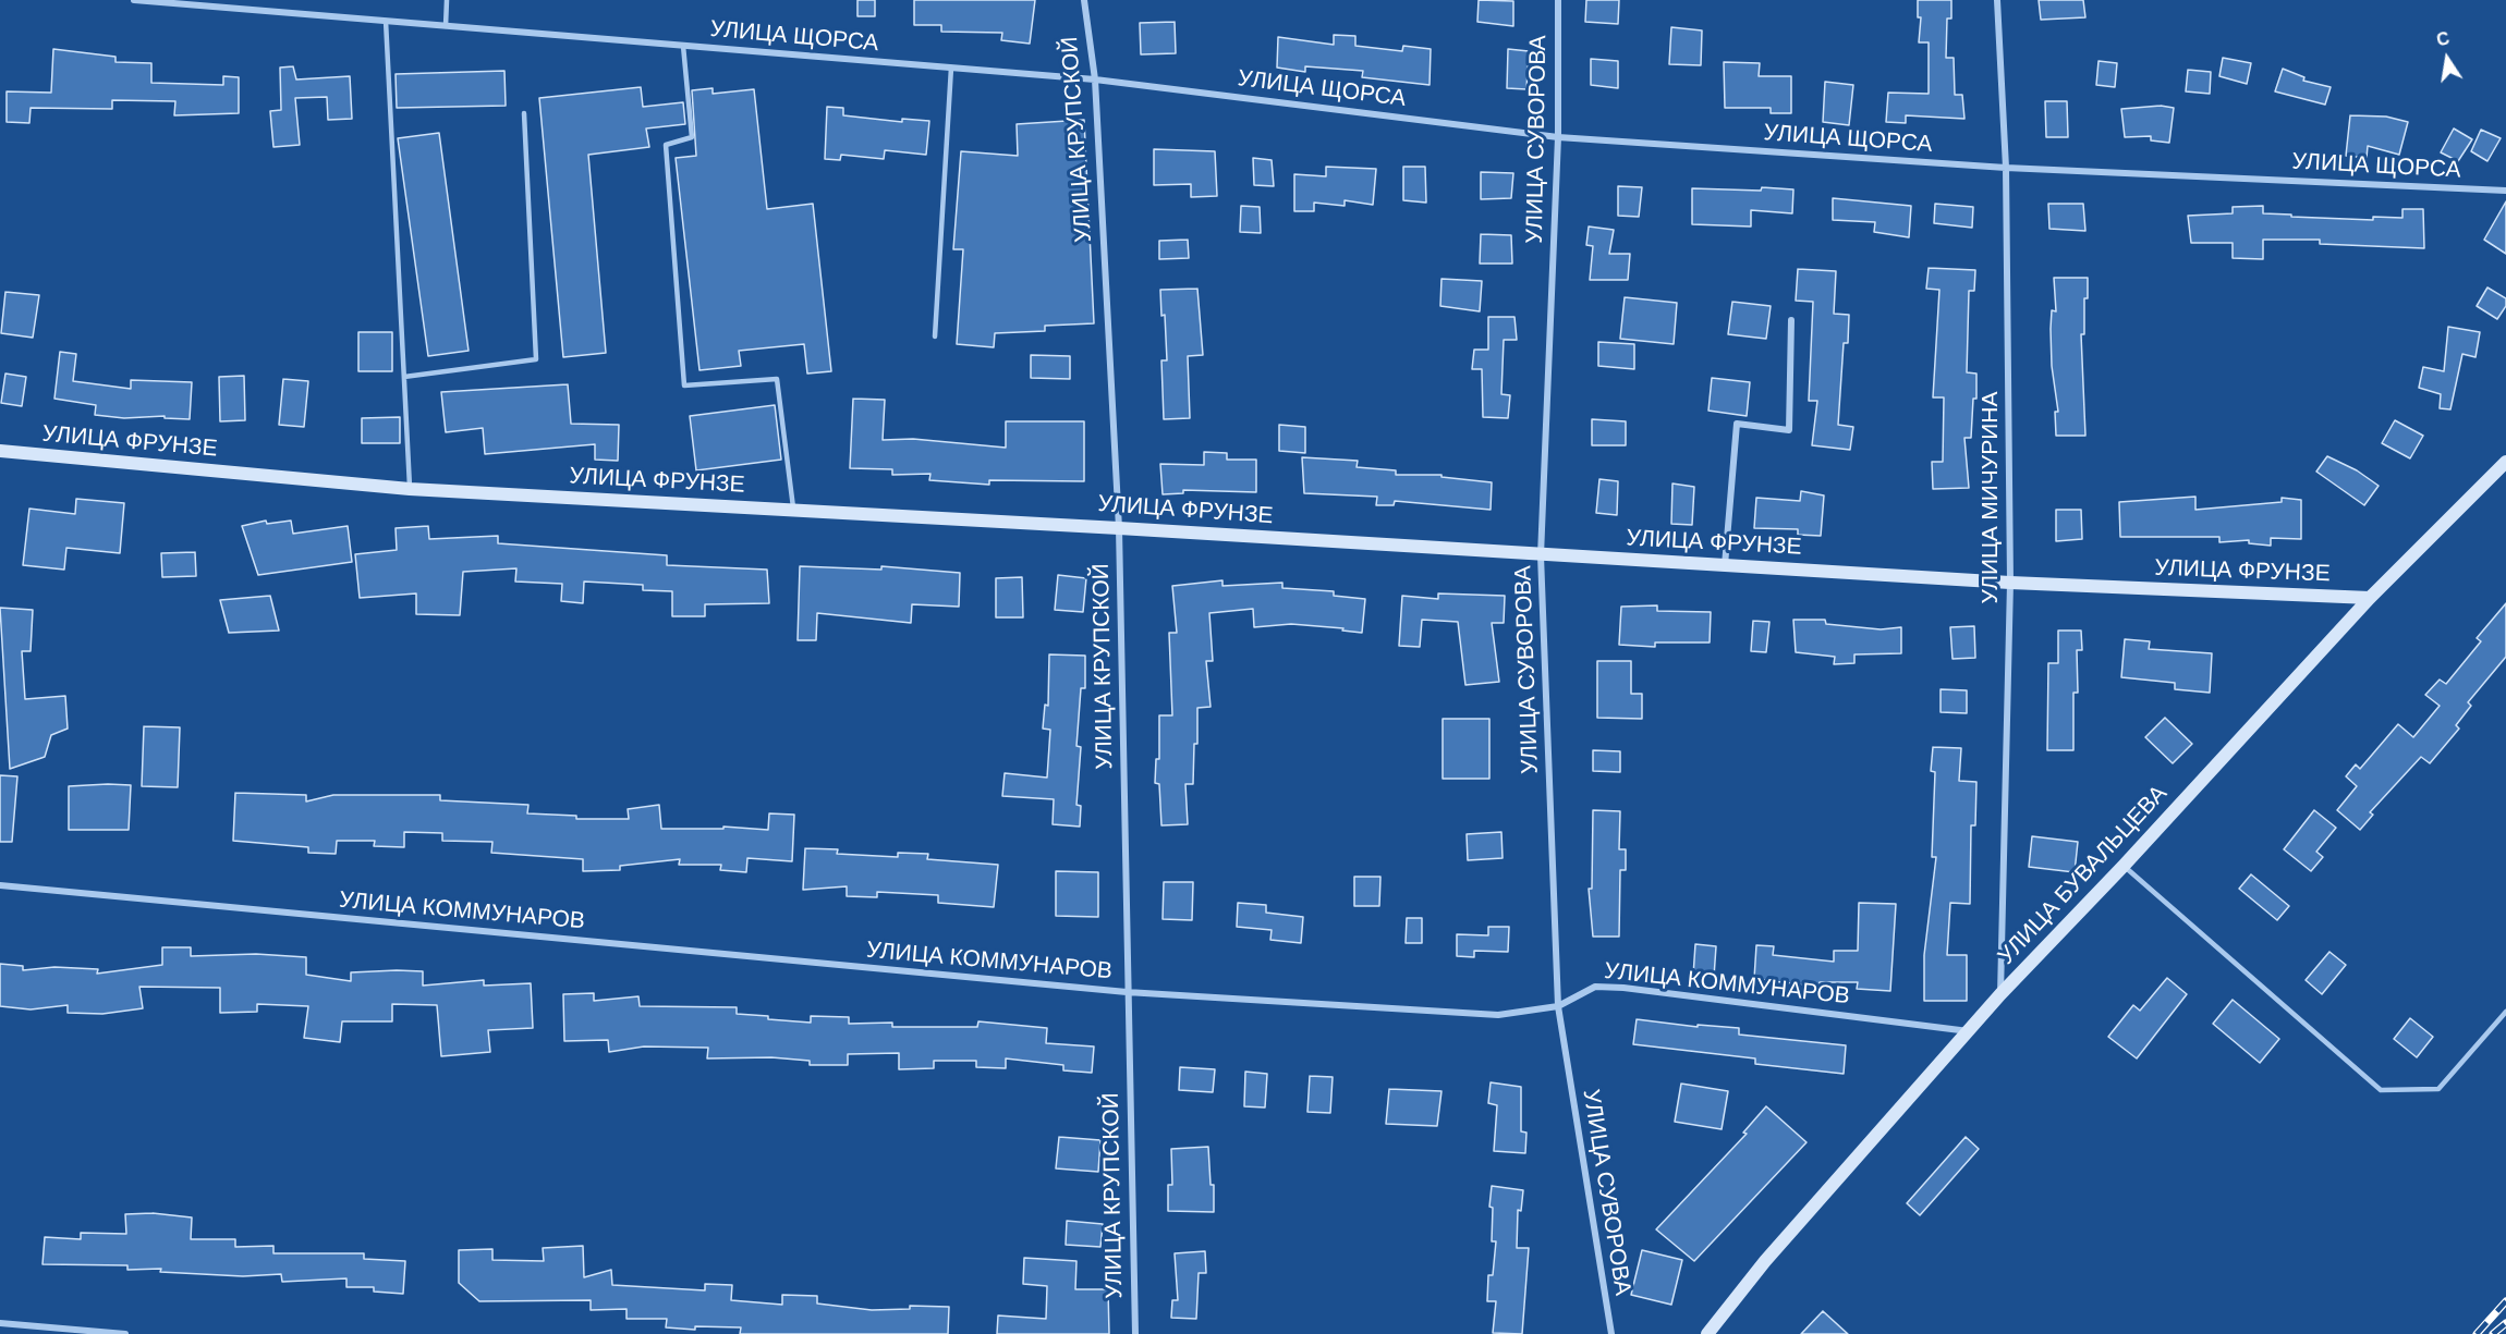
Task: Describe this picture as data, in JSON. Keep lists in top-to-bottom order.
{
  "streets": {
    "main road": ["УЛИЦА ФРУНЗЕ", "УЛИЦА БУВАЛЬЦЕВА"],
    "street": [
      "УЛИЦА ЩОРСА",
      "УЛИЦА КРУПСКОЙ",
      "УЛИЦА СУВОРОВА",
      "УЛИЦА МИЧУРИНА",
      "УЛИЦА КОММУНАРОВ"
    ]
  },
  "crossings": [
    ["УЛИЦА ЩОРСА", "УЛИЦА КРУПСКОЙ"],
    ["УЛИЦА ЩОРСА", "УЛИЦА СУВОРОВА"],
    ["УЛИЦА ЩОРСА", "УЛИЦА МИЧУРИНА"],
    ["УЛИЦА КРУПСКОЙ", "УЛИЦА ФРУНЗЕ"],
    ["УЛИЦА КРУПСКОЙ", "УЛИЦА КОММУНАРОВ"],
    ["УЛИЦА СУВОРОВА", "УЛИЦА ФРУНЗЕ"],
    ["УЛИЦА СУВОРОВА", "УЛИЦА КОММУНАРОВ"],
    ["УЛИЦА ФРУНЗЕ", "УЛИЦА МИЧУРИНА"],
    ["УЛИЦА ФРУНЗЕ", "УЛИЦА БУВАЛЬЦЕВА"],
    ["УЛИЦА МИЧУРИНА", "УЛИЦА БУВАЛЬЦЕВА"],
    ["УЛИЦА БУВАЛЬЦЕВА", "УЛИЦА КОММУНАРОВ"]
  ],
  "north": "top"
}
